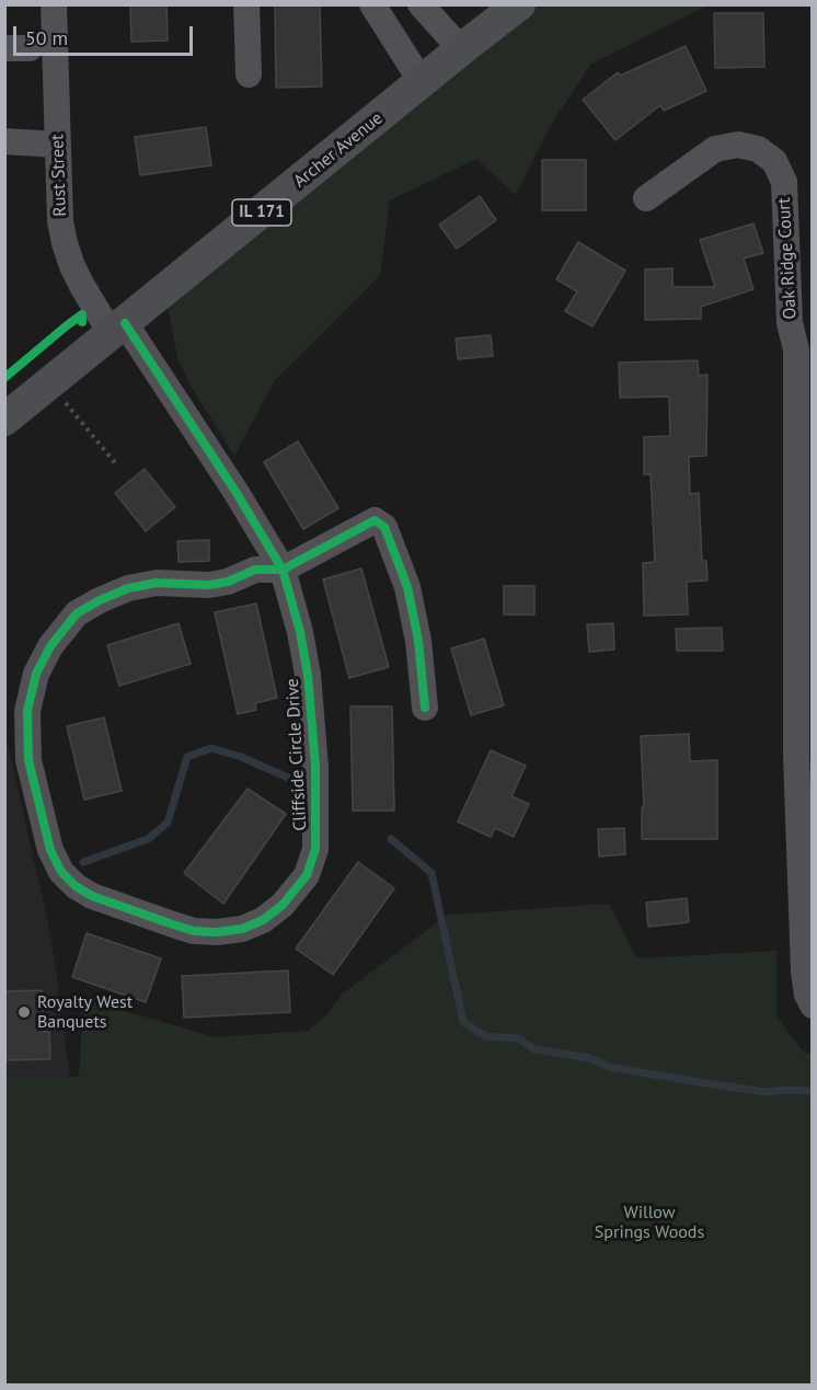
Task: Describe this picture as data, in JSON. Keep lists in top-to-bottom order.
{
  "streets": {
    "main road": ["Archer Avenue", "IL 171"],
    "street": ["Rust Street", "Oak Ridge Court", "Cliffside Circle Drive"]
  },
  "crossings": [
    ["Archer Avenue", "Rust Street"],
    ["Archer Avenue", "Cliffside Circle Drive"],
    ["Rust Street", "Cliffside Circle Drive"]
  ],
  "parks": ["Willow Springs Woods"],
  "places": ["Royalty West Banquets"],
  "scale_bar": "50 m"
}
